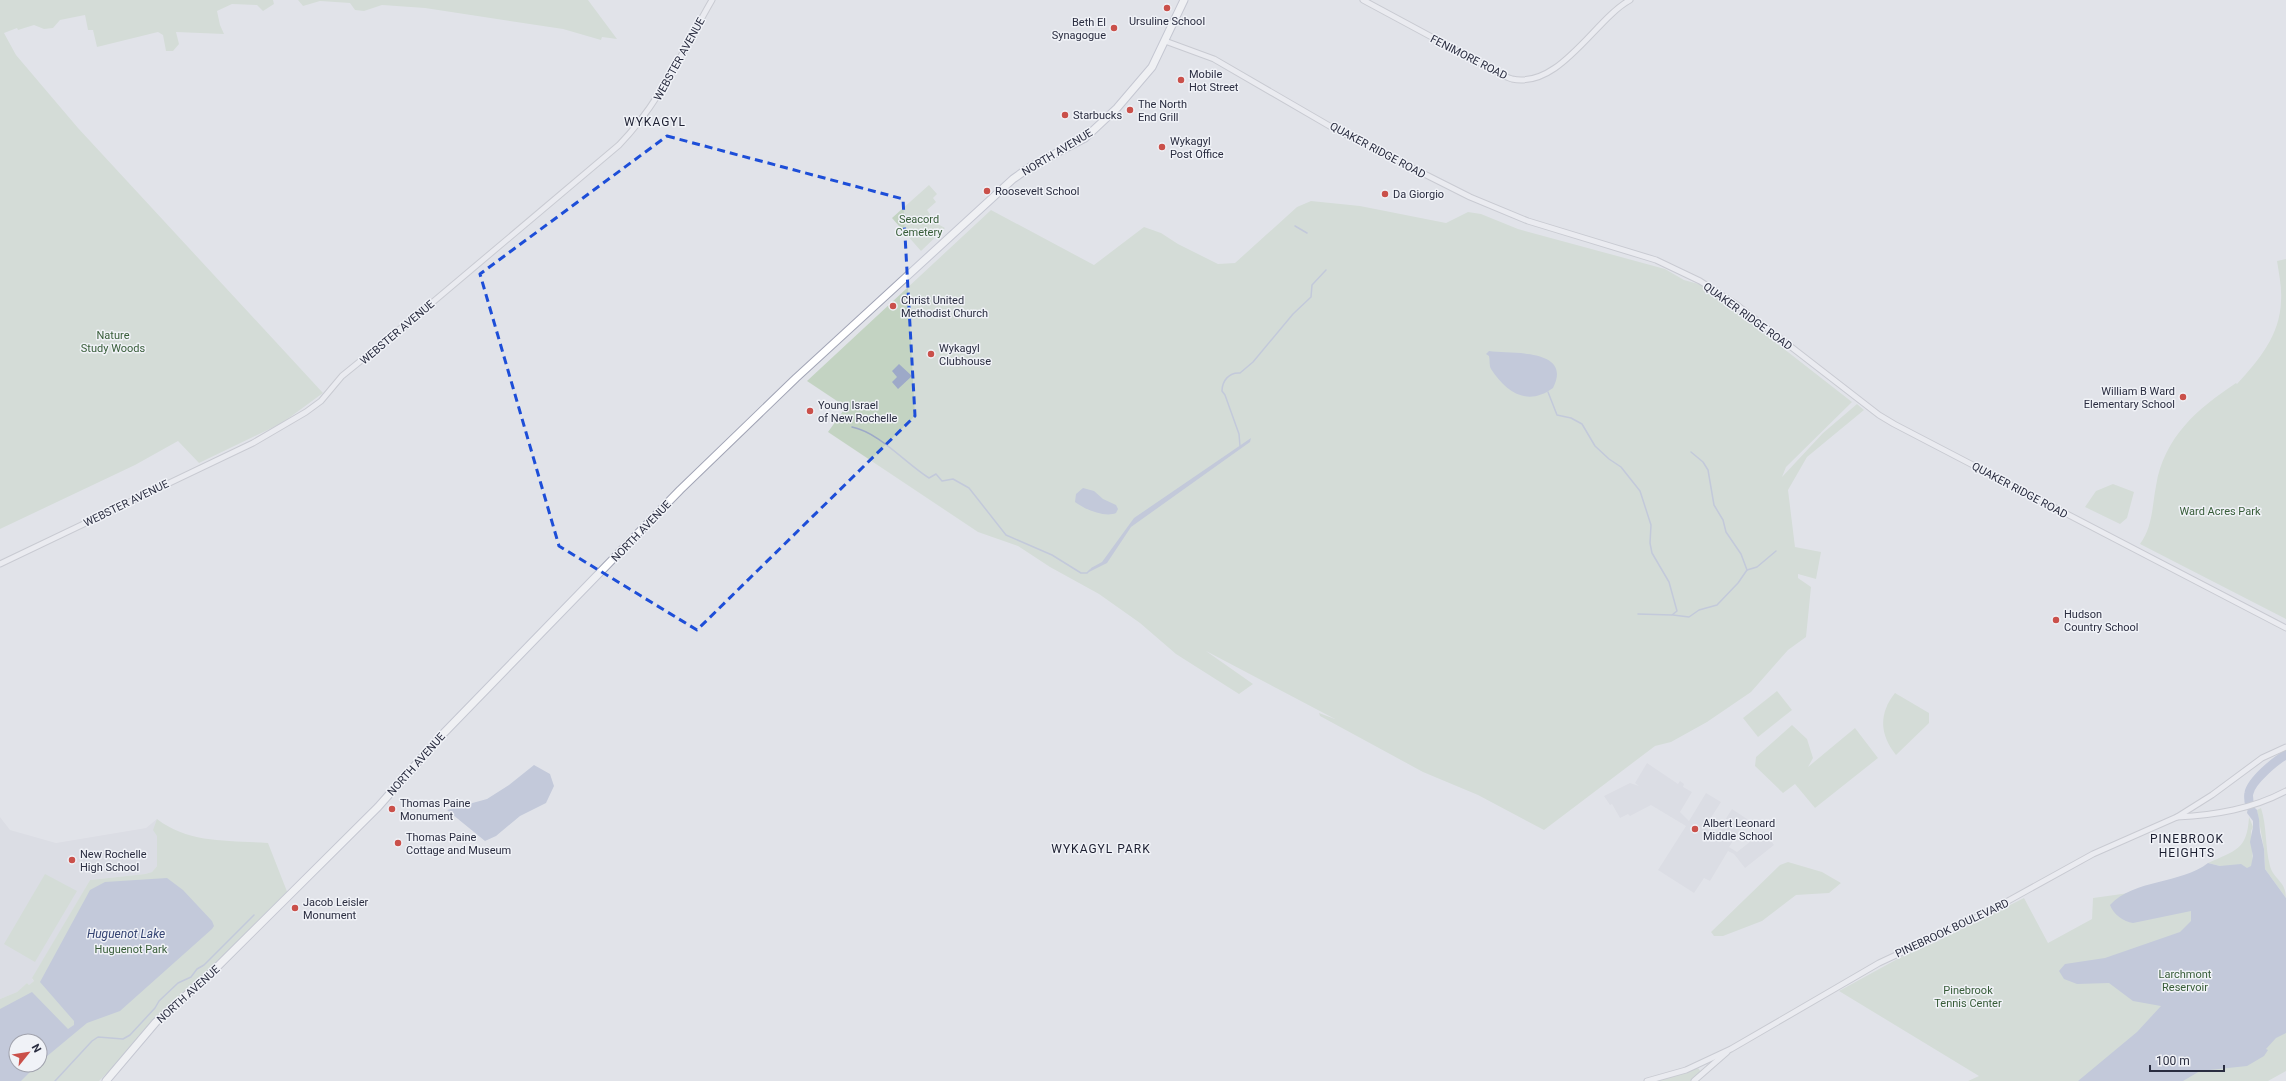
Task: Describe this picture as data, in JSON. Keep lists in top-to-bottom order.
{
  "streets": {
    "main road": ["NORTH AVENUE"],
    "street": [
      "FENIMORE ROAD",
      "WEBSTER AVENUE",
      "QUAKER RIDGE ROAD",
      "PINEBROOK BOULEVARD"
    ]
  },
  "crossings": [
    ["QUAKER RIDGE ROAD", "NORTH AVENUE"]
  ],
  "districts": ["WYKAGYL", "PINEBROOK HEIGHTS", "WYKAGYL PARK"],
  "water": ["Huguenot Lake"],
  "parks": [
    "Seacord Cemetery",
    "Nature Study Woods",
    "Ward Acres Park",
    "Huguenot Park",
    "Larchmont Reservoir",
    "Pinebrook Tennis Center"
  ],
  "places": [
    "Ursuline School",
    "Beth El Synagogue",
    "Mobile Hot Street",
    "The North End Grill",
    "Starbucks",
    "Wykagyl Post Office",
    "Roosevelt School",
    "Da Giorgio",
    "Christ United Methodist Church",
    "Wykagyl Clubhouse",
    "William B Ward Elementary School",
    "Young Israel of New Rochelle",
    "Hudson Country School",
    "Thomas Paine Monument",
    "Albert Leonard Middle School",
    "Thomas Paine Cottage and Museum",
    "New Rochelle High School",
    "Jacob Leisler Monument"
  ],
  "scale_bar": "100 m",
  "north": "top right"
}
